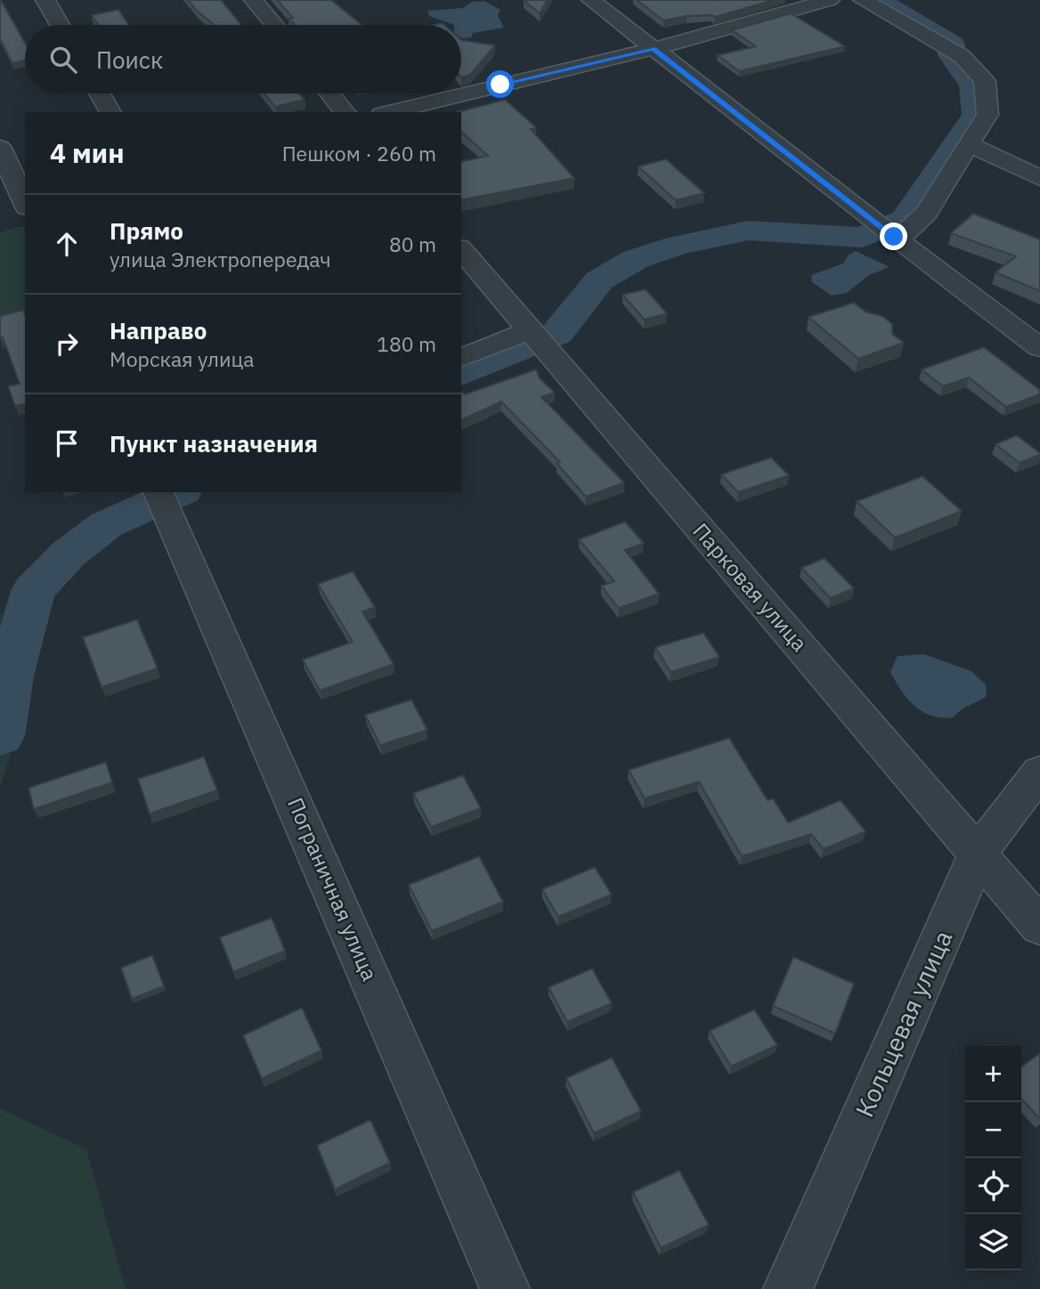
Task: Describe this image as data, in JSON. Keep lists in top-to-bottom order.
{
  "streets": {
    "street": ["Парковая улица", "Пограничная улица", "Кольцевая улица"]
  },
  "crossings": [
    ["Парковая улица", "Кольцевая улица"]
  ],
  "page": {
    "search": "Поиск",
    "heading": ["4 мин", "Пешком · 260 m"],
    "list": [
      ["Прямо", "улица Электропередач", "80 m"],
      ["Направо", "Морская улица", "180 m"],
      "Пункт назначения"
    ],
    "map_buttons": ["+", "−"]
  }
}
